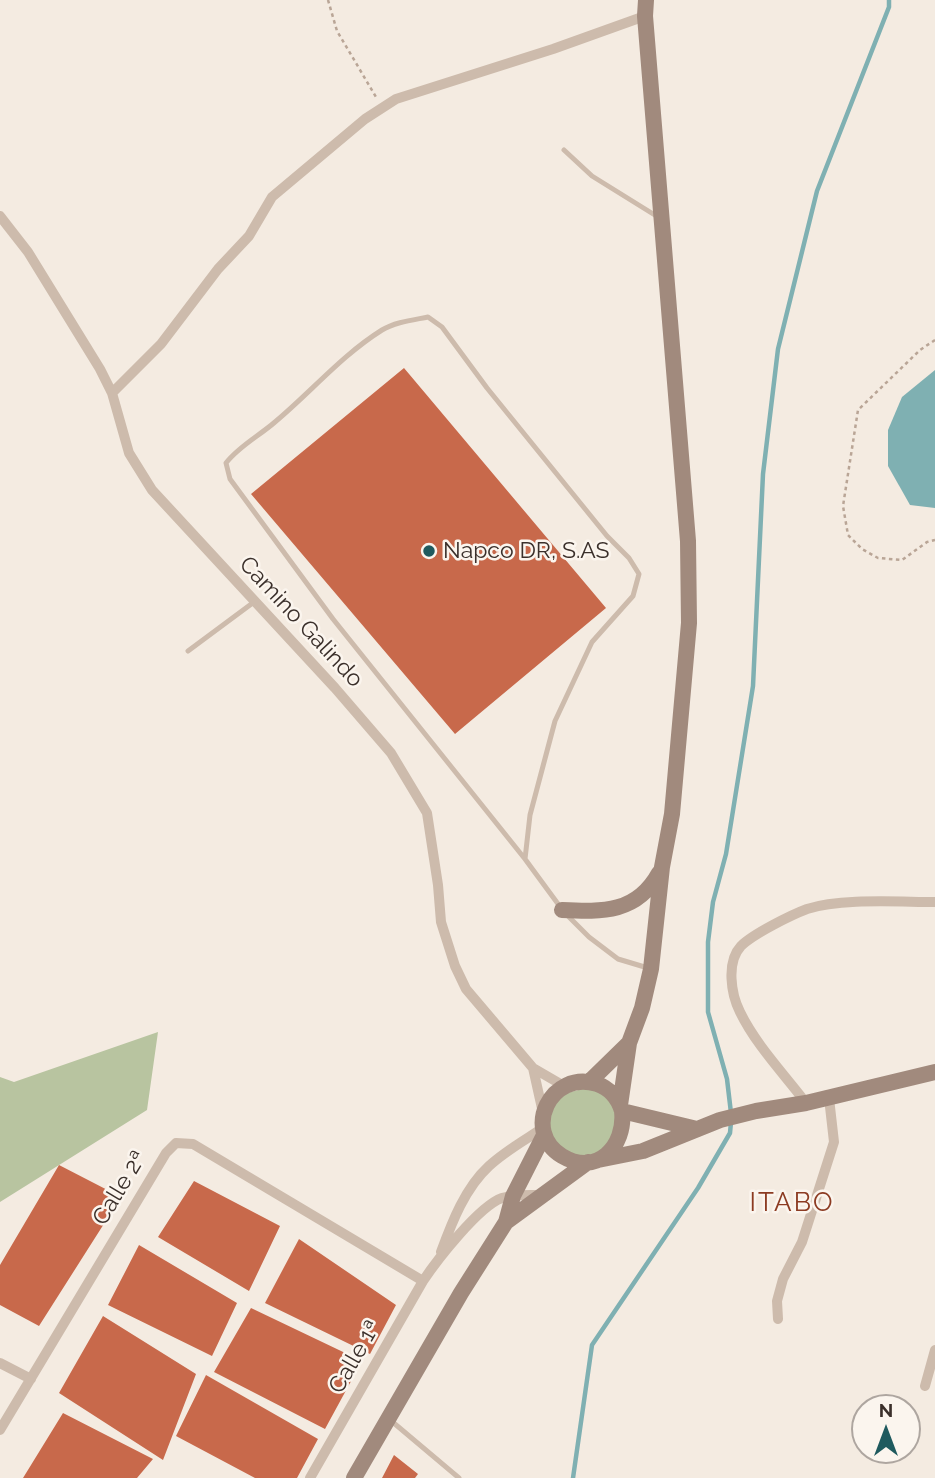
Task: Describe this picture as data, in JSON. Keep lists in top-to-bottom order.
{
  "streets": {
    "street": ["Camino Galindo", "Calle 2ª", "Calle 1ª"]
  },
  "crossings": [
    ["Camino Galindo", "Calle 1ª"],
    ["Calle 2ª", "Calle 1ª"]
  ],
  "districts": ["ITABO"],
  "places": ["Napco DR, S.AS"],
  "north": "top"
}
